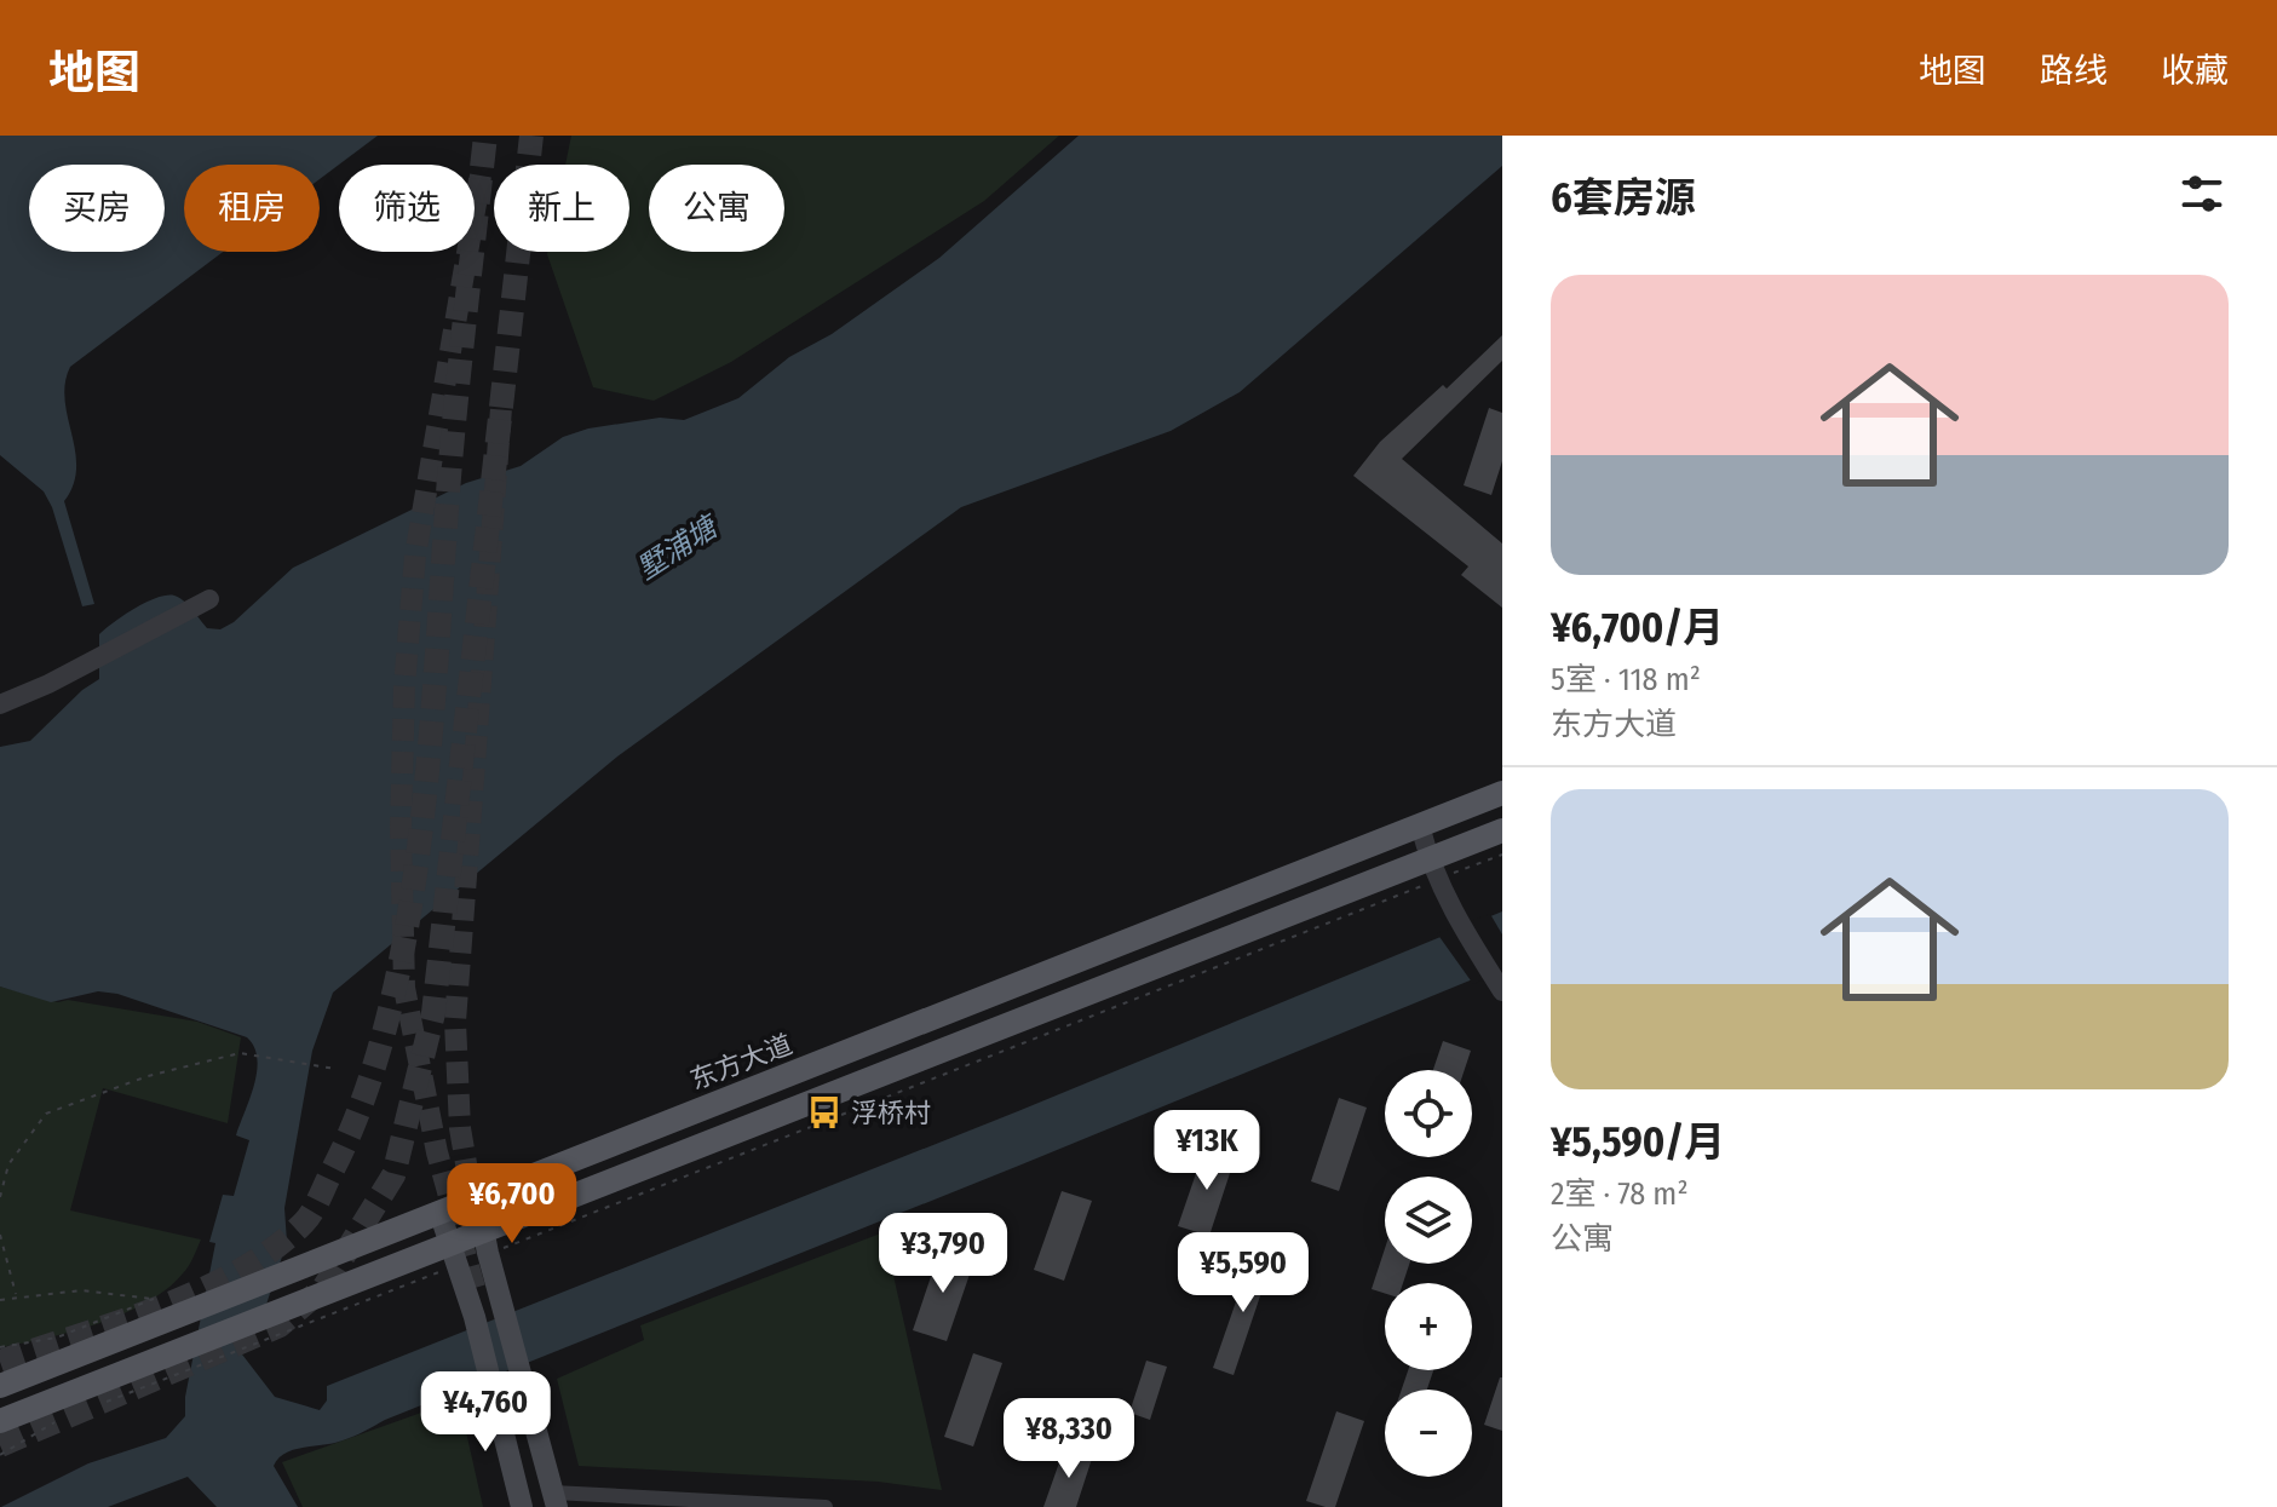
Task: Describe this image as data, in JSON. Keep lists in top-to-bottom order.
{
  "streets": {
    "main road": ["东方大道"]
  },
  "water": ["墅浦塘"],
  "places": {
    "bus stop": ["浮桥村"]
  },
  "page": {
    "header": "地图",
    "nav": ["地图", "路线", "收藏"],
    "heading": "6套房源",
    "chip": [
      "买房",
      "租房",
      "筛选",
      "新上",
      "公寓"
    ],
    "list": [
      {
        "name": "¥6,700/月",
        "note": "5室 · 118 m² · 东方大道"
      },
      {
        "name": "¥5,590/月",
        "note": "2室 · 78 m² · 公寓"
      }
    ],
    "map_buttons": ["+", "−"],
    "price": [
      "¥13K",
      "¥6,700",
      "¥3,790",
      "¥5,590",
      "¥4,760",
      "¥8,330"
    ]
  }
}
